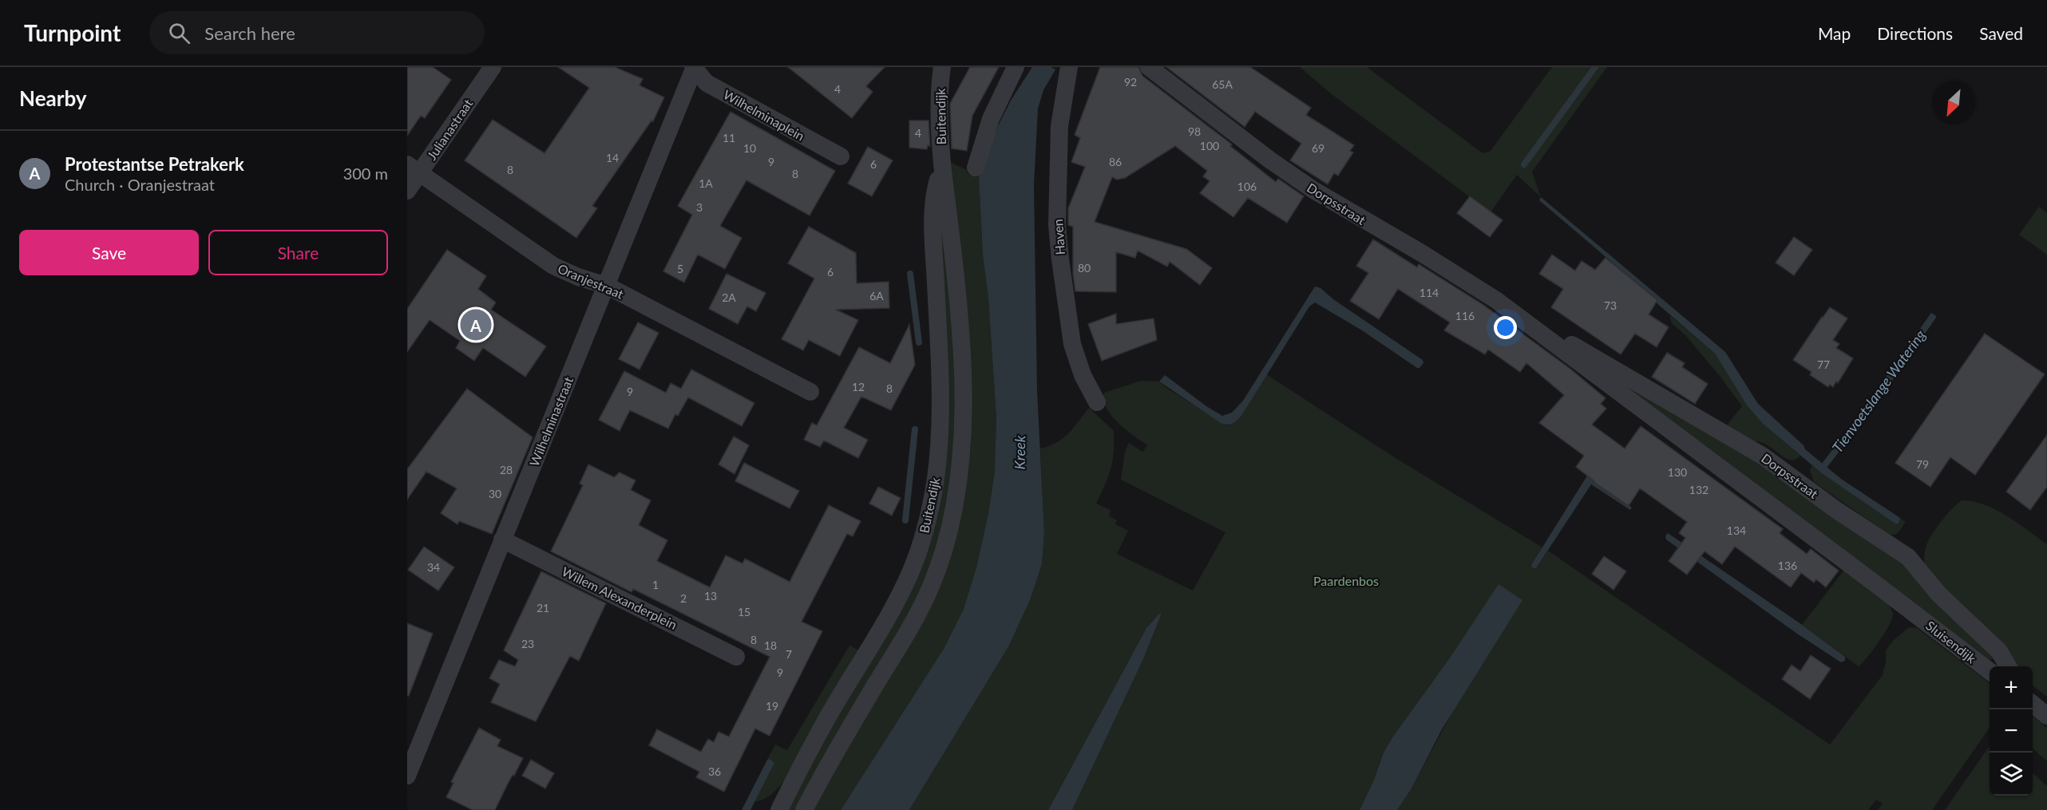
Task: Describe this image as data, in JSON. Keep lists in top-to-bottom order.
{
  "streets": {
    "street": [
      "Wilhelminaplein",
      "Buitendijk",
      "Julianastraat",
      "Dorpsstraat",
      "Haven",
      "Oranjestraat",
      "Wilhelminastraat",
      "Willem Alexanderplein",
      "Sluisendijk"
    ]
  },
  "crossings": [
    ["Wilhelminaplein", "Wilhelminastraat"],
    ["Julianastraat", "Oranjestraat"],
    ["Dorpsstraat", "Sluisendijk"],
    ["Oranjestraat", "Wilhelminastraat"],
    ["Wilhelminastraat", "Willem Alexanderplein"]
  ],
  "water": ["Tienvoetslange Watering", "Kreek"],
  "parks": ["Paardenbos"],
  "house_numbers": [
    "92",
    "65A",
    "4",
    "98",
    "4",
    "11",
    "100",
    "10",
    "69",
    "14",
    "9",
    "86",
    "6",
    "8",
    "8",
    "1A",
    "106",
    "3",
    "80",
    "5",
    "6",
    "114",
    "6A",
    "2A",
    "73",
    "116",
    "77",
    "12",
    "8",
    "9",
    "79",
    "28",
    "130",
    "132",
    "30",
    "134",
    "136",
    "34",
    "1",
    "13",
    "2",
    "21",
    "15",
    "8",
    "23",
    "18",
    "7",
    "9",
    "19",
    "36"
  ],
  "north": "bottom left",
  "page": {
    "header": "Turnpoint",
    "search": "Search here",
    "nav": ["Map", "Directions", "Saved"],
    "heading": "Nearby",
    "list": [
      {
        "mark": "A",
        "name": "Protestantse Petrakerk",
        "note": "Church · Oranjestraat",
        "value": "300 m"
      }
    ],
    "buttons": ["Save", "Share"],
    "pins": "A",
    "map_buttons": ["+", "−"]
  }
}
